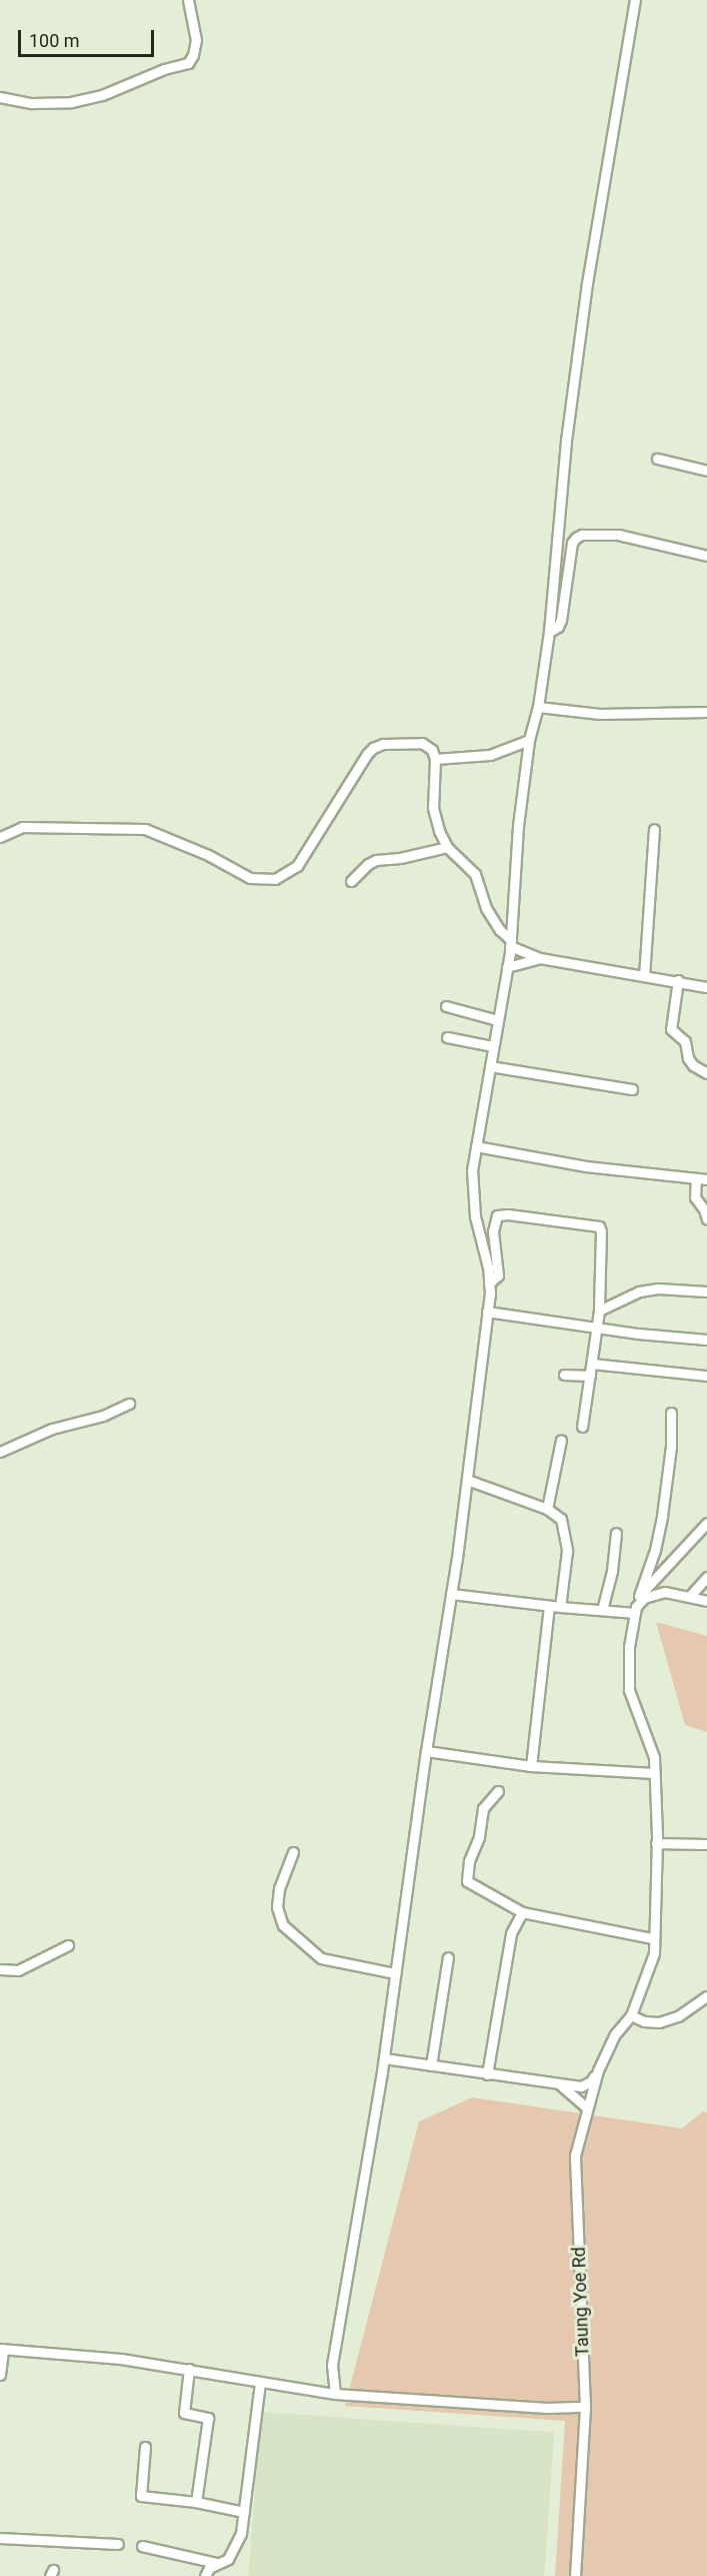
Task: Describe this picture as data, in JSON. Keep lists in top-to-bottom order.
{
  "streets": {
    "street": ["Taung Yoe Rd"]
  },
  "scale_bar": "100 m"
}
